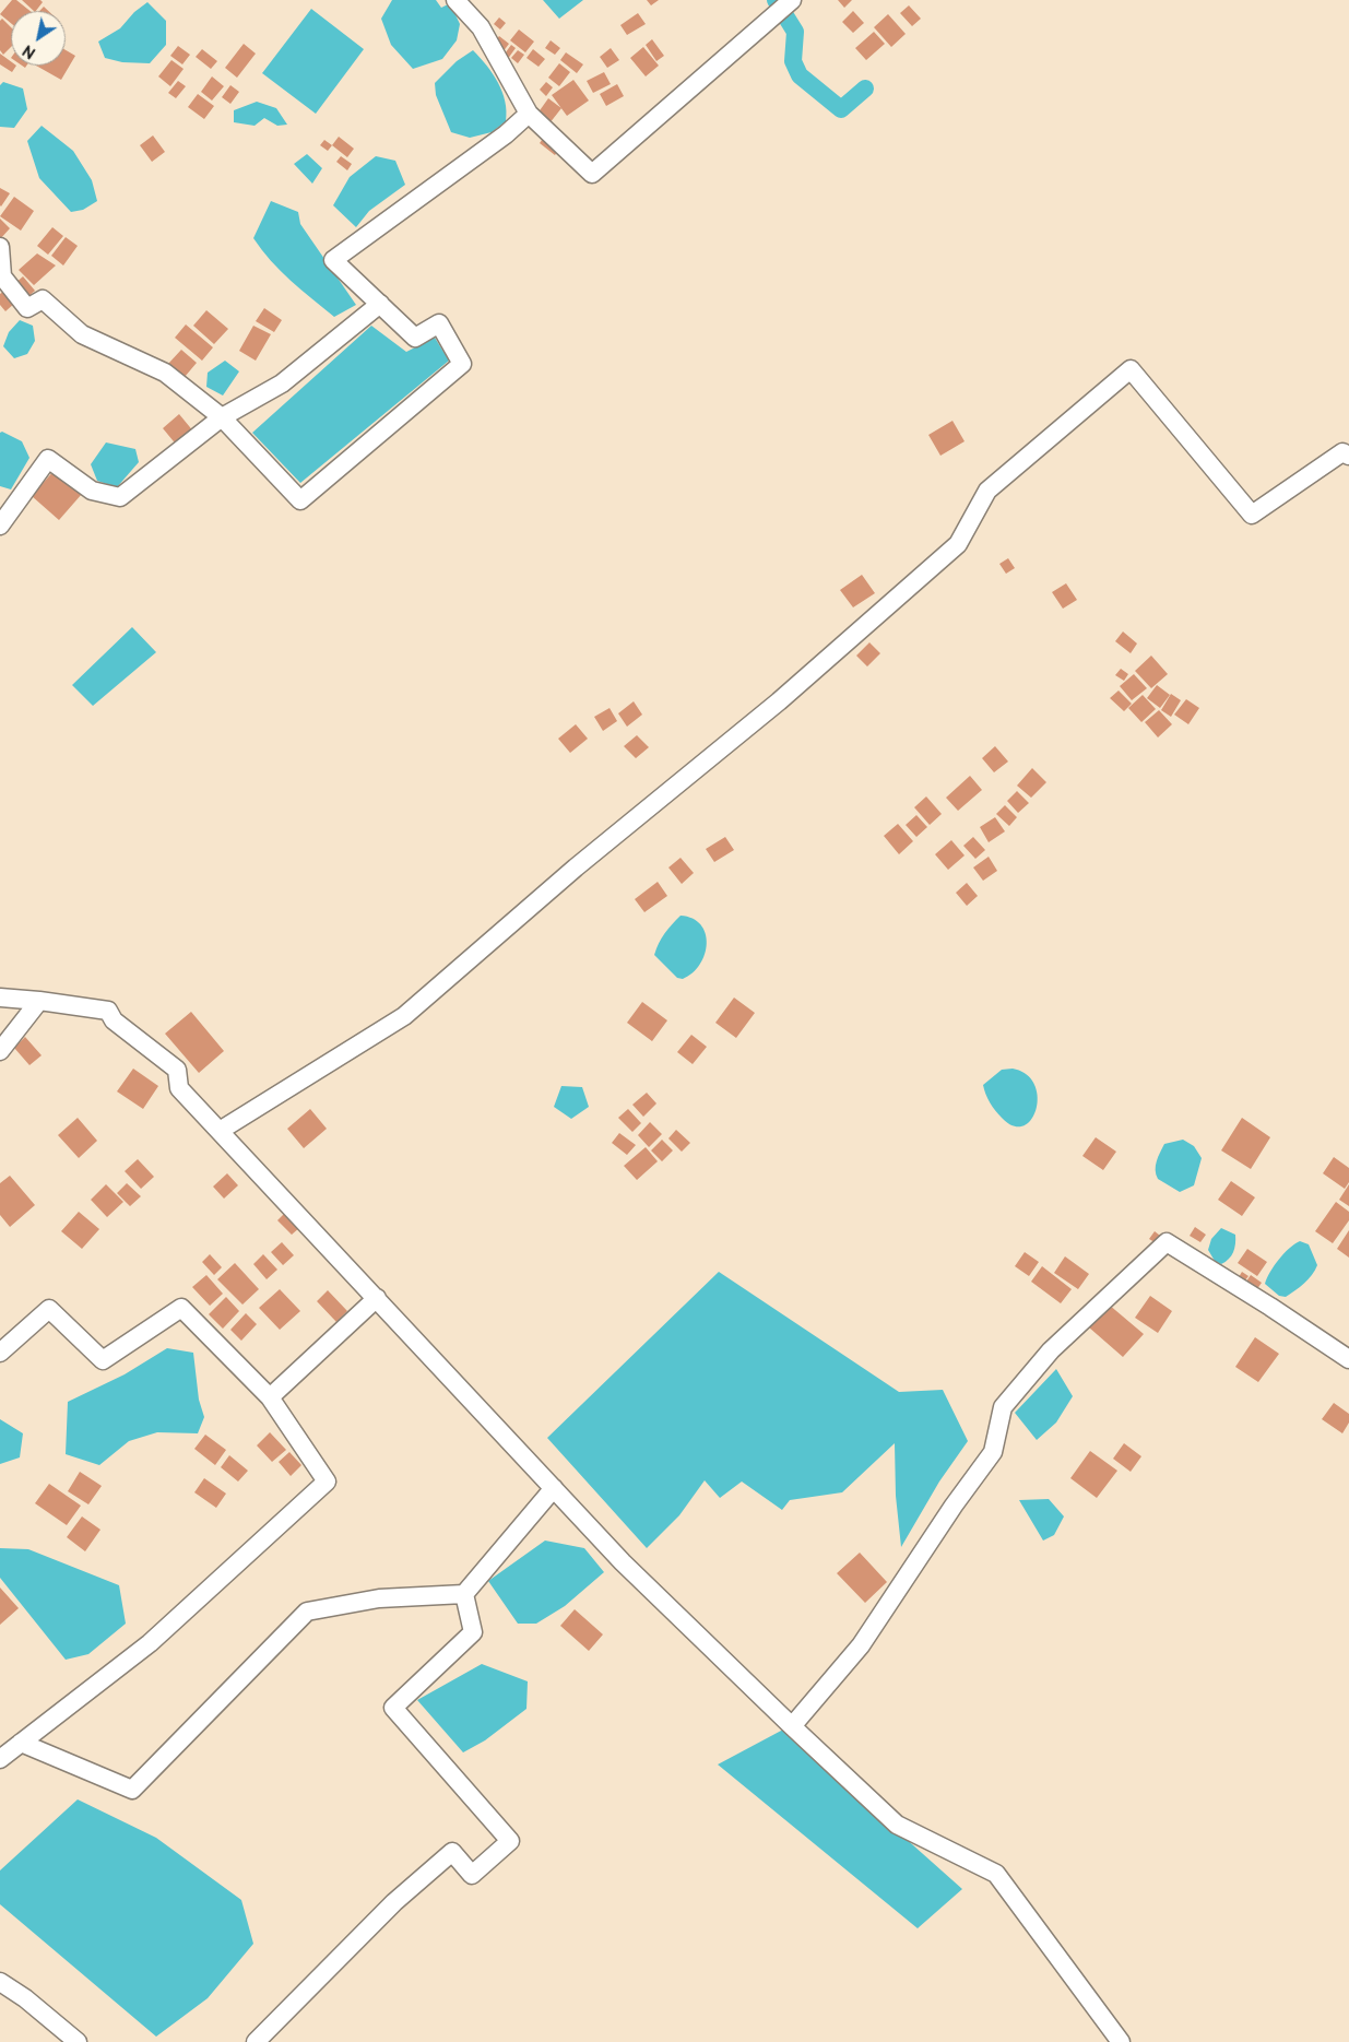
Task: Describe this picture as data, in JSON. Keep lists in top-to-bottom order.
{
  "north": "bottom left"
}
